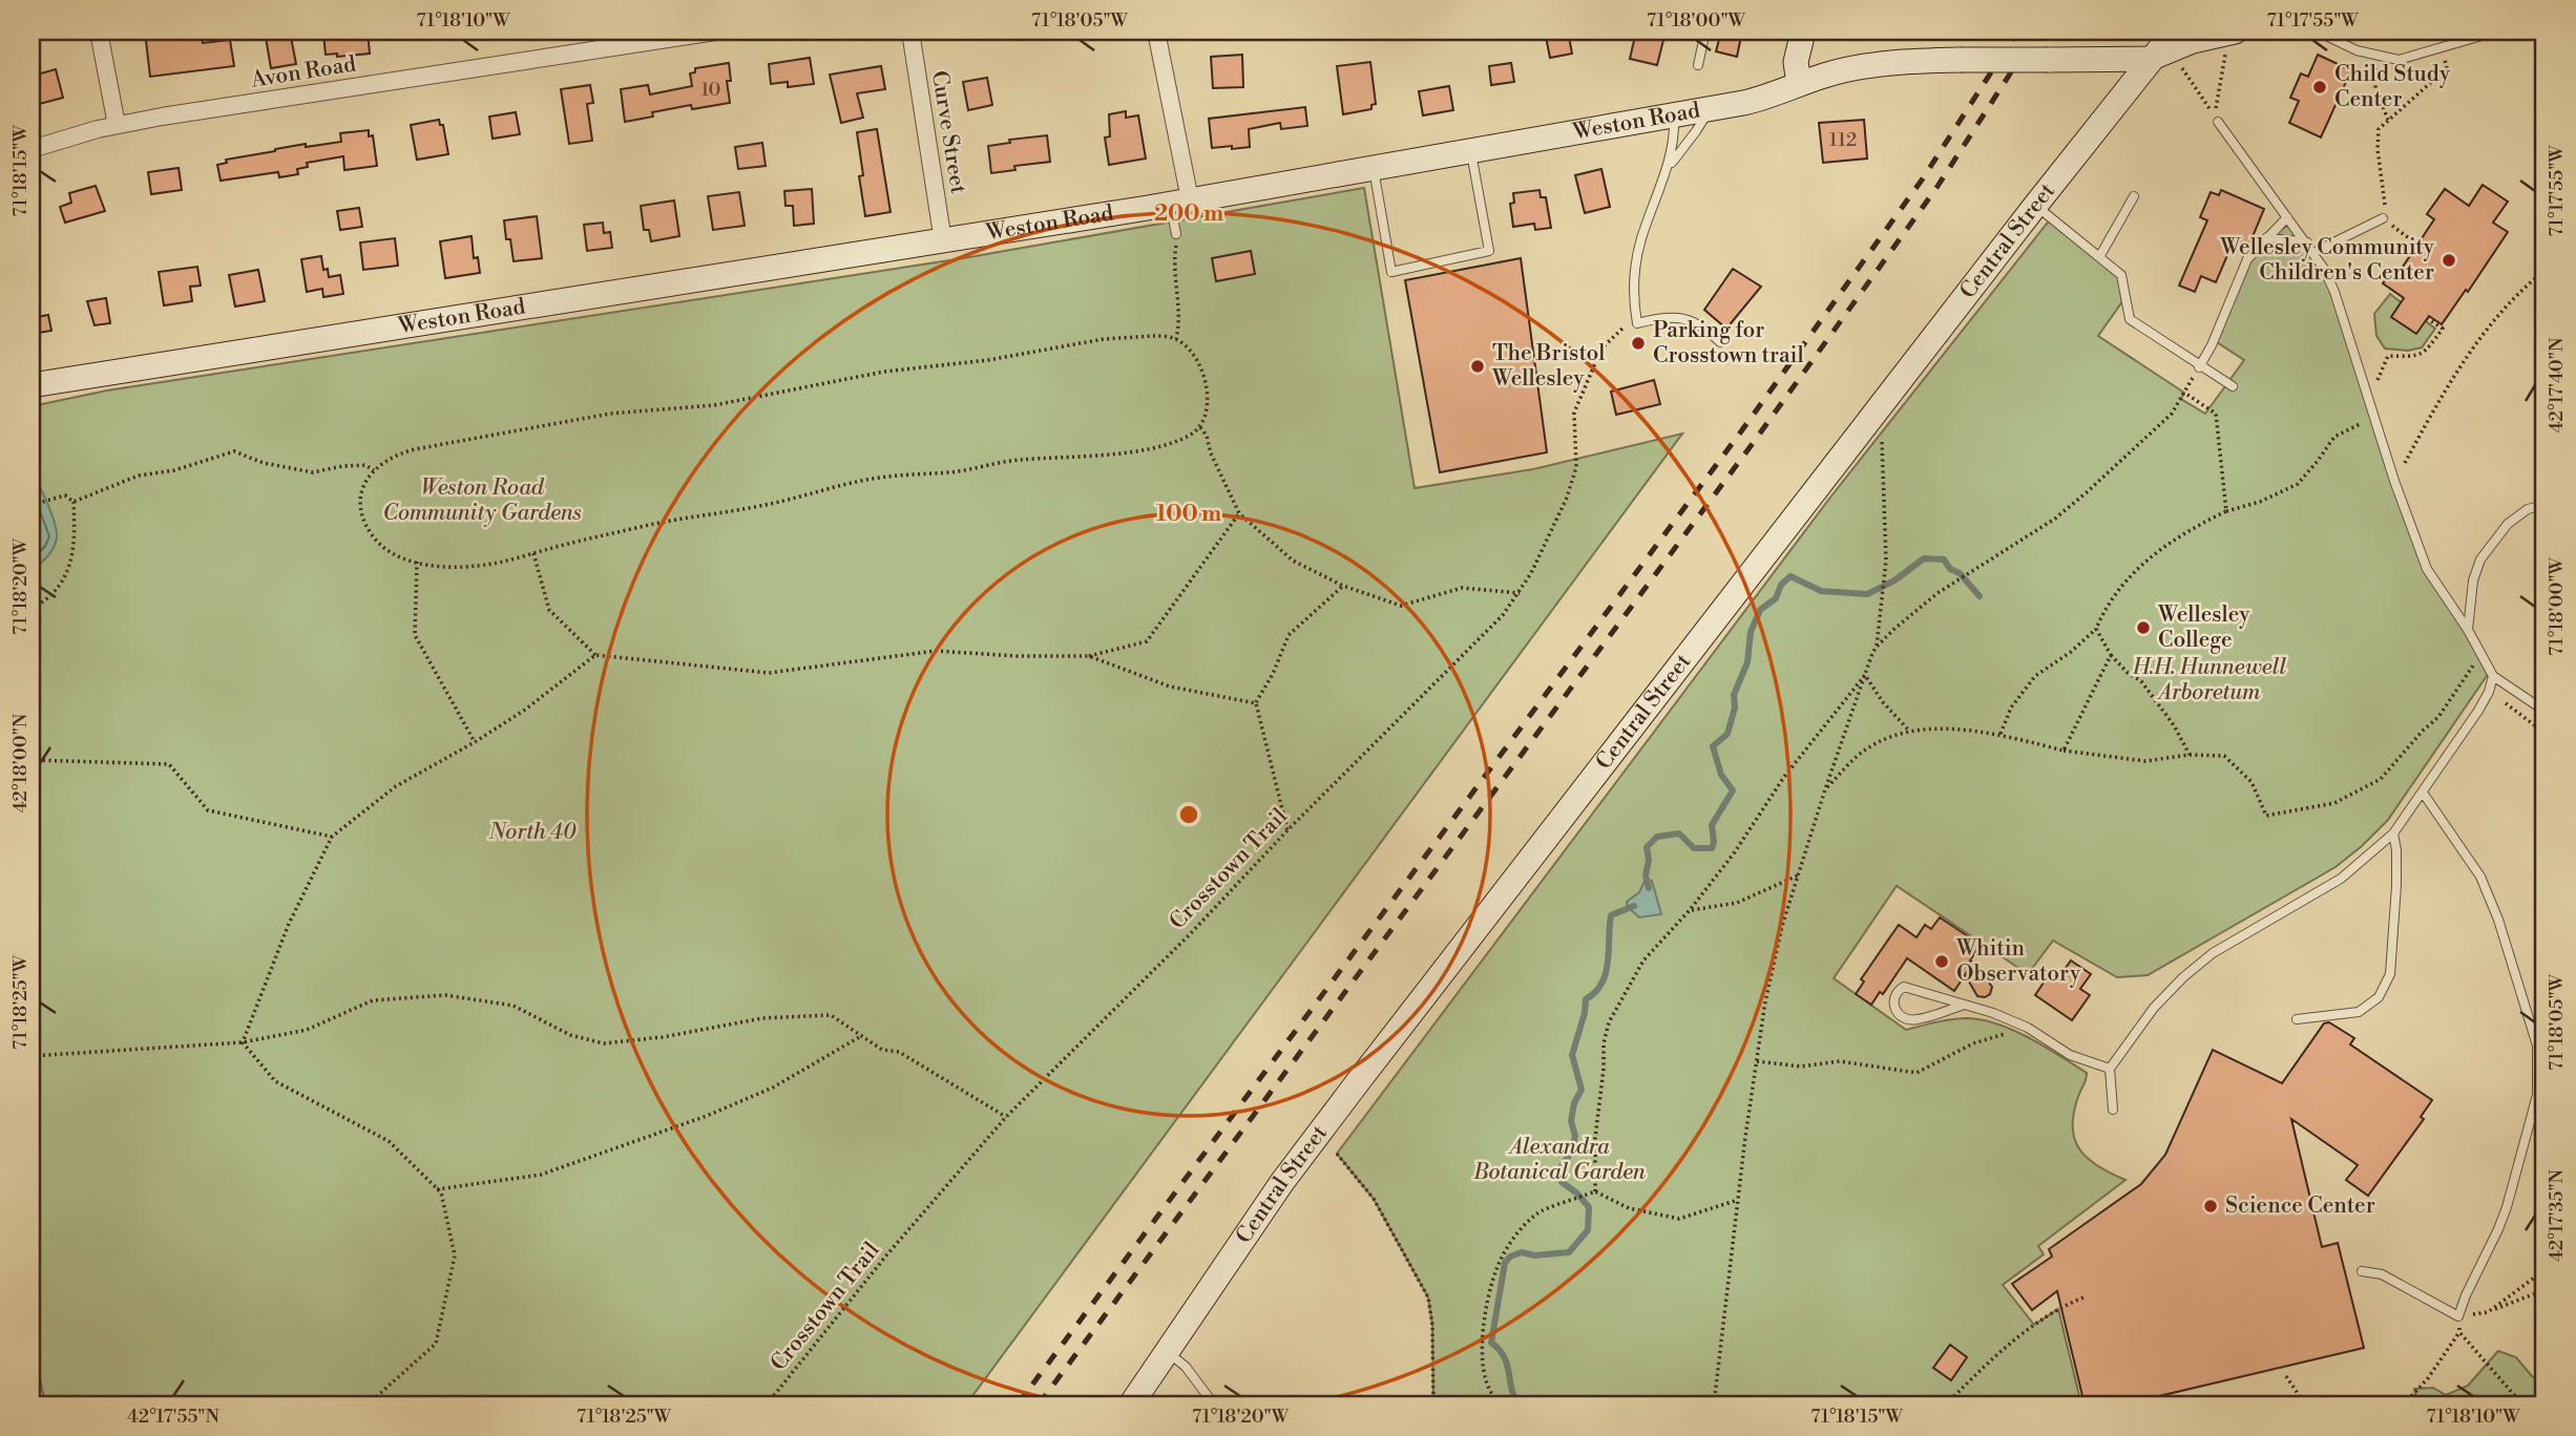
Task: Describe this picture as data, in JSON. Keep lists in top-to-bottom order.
{
  "streets": {
    "main road": ["Weston Road", "Central Street"],
    "street": ["Avon Road", "Curve Street"],
    "path": ["Crosstown Trail"]
  },
  "crossings": [
    ["Weston Road", "Curve Street"],
    ["Weston Road", "Central Street"]
  ],
  "parks": [
    "Weston Road Community Gardens",
    "H.H. Hunnewell Arboretum",
    "North 40",
    "Alexandra Botanical Garden"
  ],
  "places": [
    "Child Study Center",
    "Wellesley Community Children's Center",
    "Parking for Crosstown trail",
    "The Bristol Wellesley",
    "Wellesley College",
    "Whitin Observatory",
    "Science Center"
  ],
  "house_numbers": ["10", "112"],
  "coordinates": [
    "71°18'10\"W",
    "71°18'05\"W",
    "71°18'00\"W",
    "71°17'55\"W",
    "71°18'15\"W",
    "42°17'40\"N",
    "71°18'20\"W",
    "42°18'00\"N",
    "71°18'25\"W",
    "42°17'35\"N",
    "42°17'55\"N"
  ],
  "rings": ["200 m", "100 m"]
}
